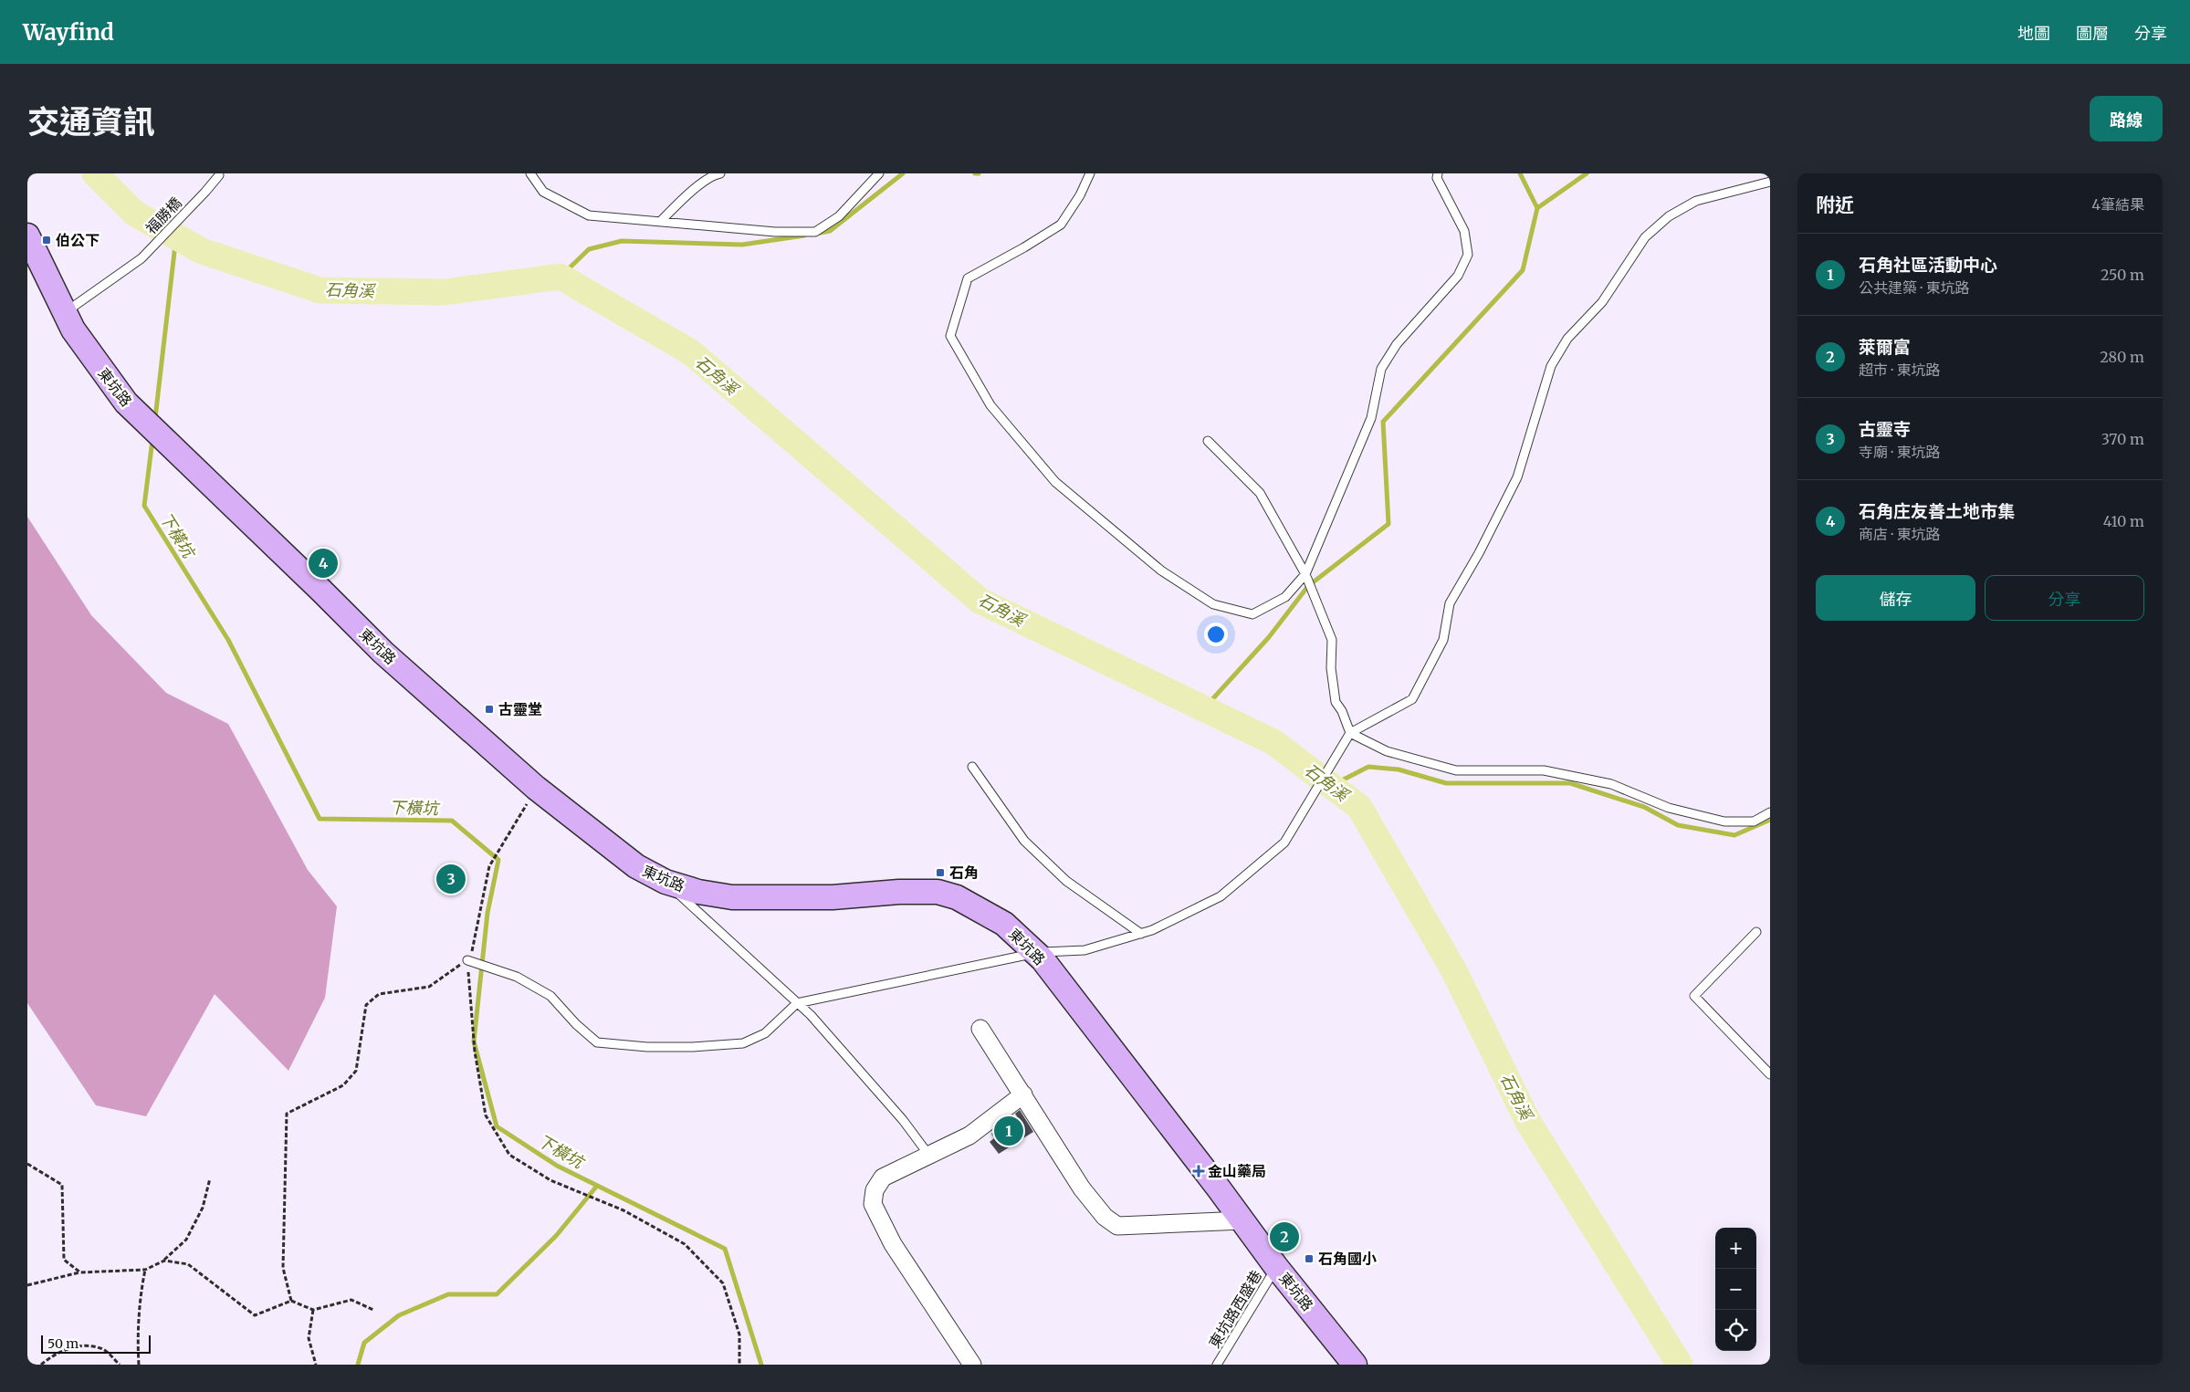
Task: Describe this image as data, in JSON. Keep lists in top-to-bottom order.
{
  "streets": {
    "street": ["東坑路"],
    "lane": ["福勝橋", "東坑路西盛巷"]
  },
  "crossings": [
    ["福勝橋", "東坑路"],
    ["東坑路", "東坑路西盛巷"]
  ],
  "water": ["石角溪", "下橫坑"],
  "places": {
    "transit": [
      "伯公下",
      "古靈堂",
      "石角",
      "石角國小"
    ],
    "health": ["金山藥局"]
  },
  "scale_bar": "50 m",
  "page": {
    "header": "Wayfind",
    "nav": ["地圖", "圖層", "分享"],
    "title": "交通資訊",
    "buttons": [
      "路線",
      ["儲存", "分享"]
    ],
    "heading": ["附近", "4筆結果"],
    "list": [
      {
        "mark": "1",
        "name": "石角社區活動中心",
        "note": "公共建築 · 東坑路",
        "value": "250 m"
      },
      {
        "mark": "2",
        "name": "萊爾富",
        "note": "超市 · 東坑路",
        "value": "280 m"
      },
      {
        "mark": "3",
        "name": "古靈寺",
        "note": "寺廟 · 東坑路",
        "value": "370 m"
      },
      {
        "mark": "4",
        "name": "石角庄友善土地市集",
        "note": "商店 · 東坑路",
        "value": "410 m"
      }
    ],
    "pins": [
      "4",
      "3",
      "1",
      "2"
    ],
    "map_buttons": ["+", "−"],
    "scale": "50 m"
  }
}
